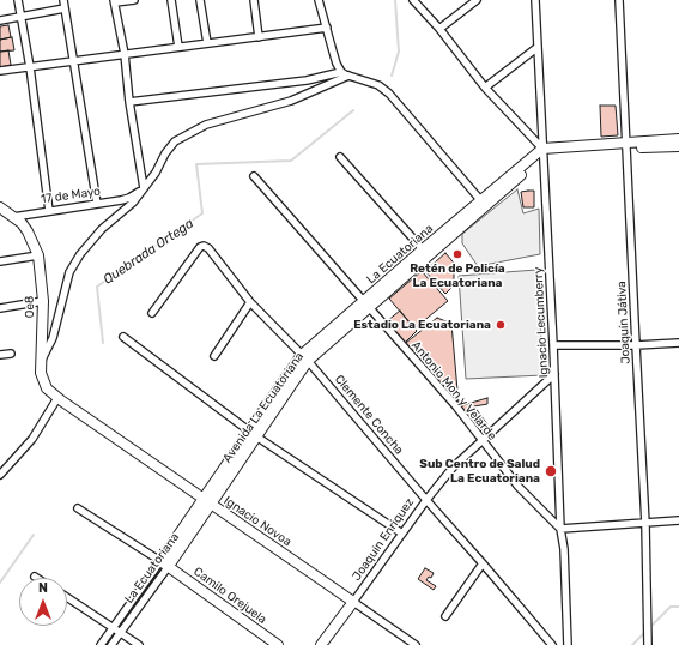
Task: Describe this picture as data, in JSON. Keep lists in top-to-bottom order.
{
  "streets": {
    "street": [
      "17 de Mayo",
      "La Ecuatoriana",
      "Oe8",
      "Ignacio Lecumberry",
      "Joaquín Játiva",
      "Antonio Mon y Velarde",
      "Avenida La Ecuatoriana",
      "Clemente Concha",
      "Ignacio Novoa",
      "Joaquin Enriquez",
      "Camilo Orejuela"
    ]
  },
  "crossings": [
    ["17 de Mayo", "Oe8"],
    ["La Ecuatoriana", "Antonio Mon y Velarde"],
    ["La Ecuatoriana", "Avenida La Ecuatoriana"],
    ["La Ecuatoriana", "Ignacio Novoa"],
    ["La Ecuatoriana", "Camilo Orejuela"],
    ["Oe8", "Ignacio Novoa"],
    ["Ignacio Lecumberry", "Antonio Mon y Velarde"],
    ["Ignacio Lecumberry", "Avenida La Ecuatoriana"],
    ["Ignacio Lecumberry", "Joaquin Enriquez"],
    ["Antonio Mon y Velarde", "Avenida La Ecuatoriana"],
    ["Antonio Mon y Velarde", "Joaquin Enriquez"],
    ["Avenida La Ecuatoriana", "Clemente Concha"],
    ["Avenida La Ecuatoriana", "Ignacio Novoa"],
    ["Clemente Concha", "Joaquin Enriquez"],
    ["Ignacio Novoa", "Joaquin Enriquez"]
  ],
  "water": ["Quebrada Ortega"],
  "places": ["Retén de Policía La Ecuatoriana", "Estadio La Ecuatoriana", "Sub Centro de Salud La Ecuatoriana"],
  "north": "top"
}
